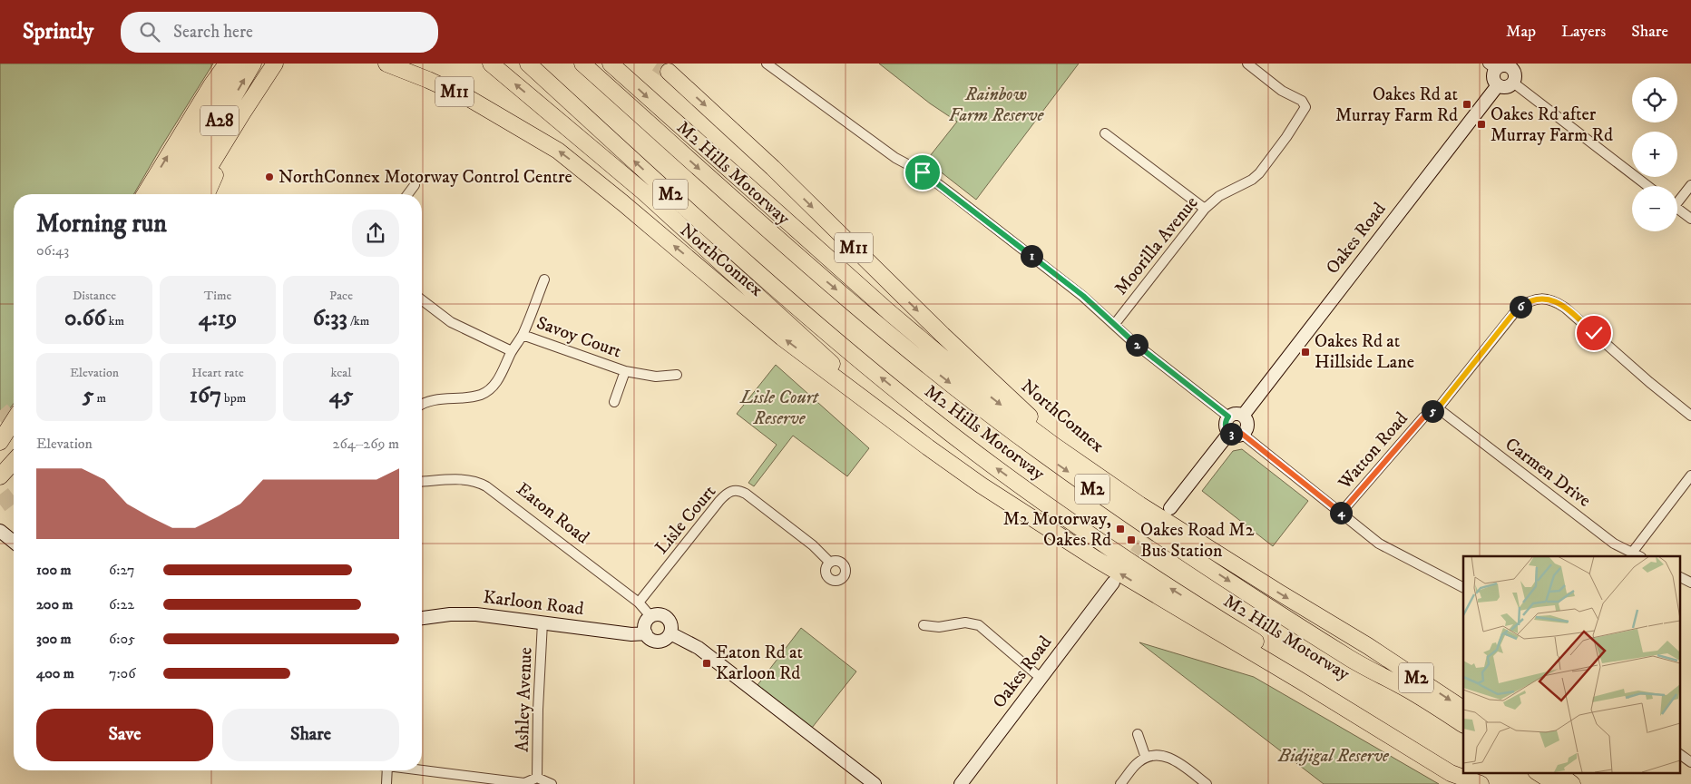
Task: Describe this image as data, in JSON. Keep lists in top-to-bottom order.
{
  "streets": {
    "highway": [
      "M11",
      "A28",
      "M2 Hills Motorway",
      "M2",
      "NorthConnex"
    ],
    "main road": ["Oakes Road", "Karloon Road"],
    "street": [
      "Moorilla Avenue",
      "Savoy Court",
      "Watton Road",
      "Carmen Drive",
      "Eaton Road",
      "Lisle Court",
      "Ashley Avenue"
    ]
  },
  "crossings": [
    ["M2 Hills Motorway", "M2"],
    ["M2 Hills Motorway", "NorthConnex"],
    ["M2", "NorthConnex"],
    ["Watton Road", "Carmen Drive"],
    ["Eaton Road", "Lisle Court"],
    ["Eaton Road", "Karloon Road"],
    ["Karloon Road", "Ashley Avenue"]
  ],
  "parks": ["Rainbow Farm Reserve", "Lisle Court Reserve", "Bidjigal Reserve"],
  "places": {
    "transit": [
      "Oakes Rd at Murray Farm Rd",
      "Oakes Rd after Murray Farm Rd",
      "Oakes Rd at Hillside Lane",
      "M2 Motorway, Oakes Rd",
      "Oakes Road M2 Bus Station",
      "Eaton Rd at Karloon Rd"
    ],
    "other": ["NorthConnex Motorway Control Centre"]
  },
  "page": {
    "header": "Sprintly",
    "search": "Search here",
    "nav": ["Map", "Layers", "Share"],
    "map_buttons": ["+", "−"],
    "heading": ["Morning run", "06:43"],
    "pins": [
      "1",
      "6",
      "2",
      "5",
      "3",
      "4"
    ],
    "stats": [
      ["Distance", "0.66 km"],
      ["Time", "4:19"],
      ["Pace", "6:33 /km"],
      ["Elevation", "5 m"],
      ["Heart rate", "167 bpm"],
      ["kcal", "45"]
    ],
    "chart": ["Elevation", "264–269 m"],
    "list": [
      {
        "name": "100 m",
        "note": "6:27"
      },
      {
        "name": "200 m",
        "note": "6:22"
      },
      {
        "name": "300 m",
        "note": "6:05"
      },
      {
        "name": "400 m",
        "note": "7:06"
      }
    ],
    "buttons": ["Save", "Share"]
  }
}
